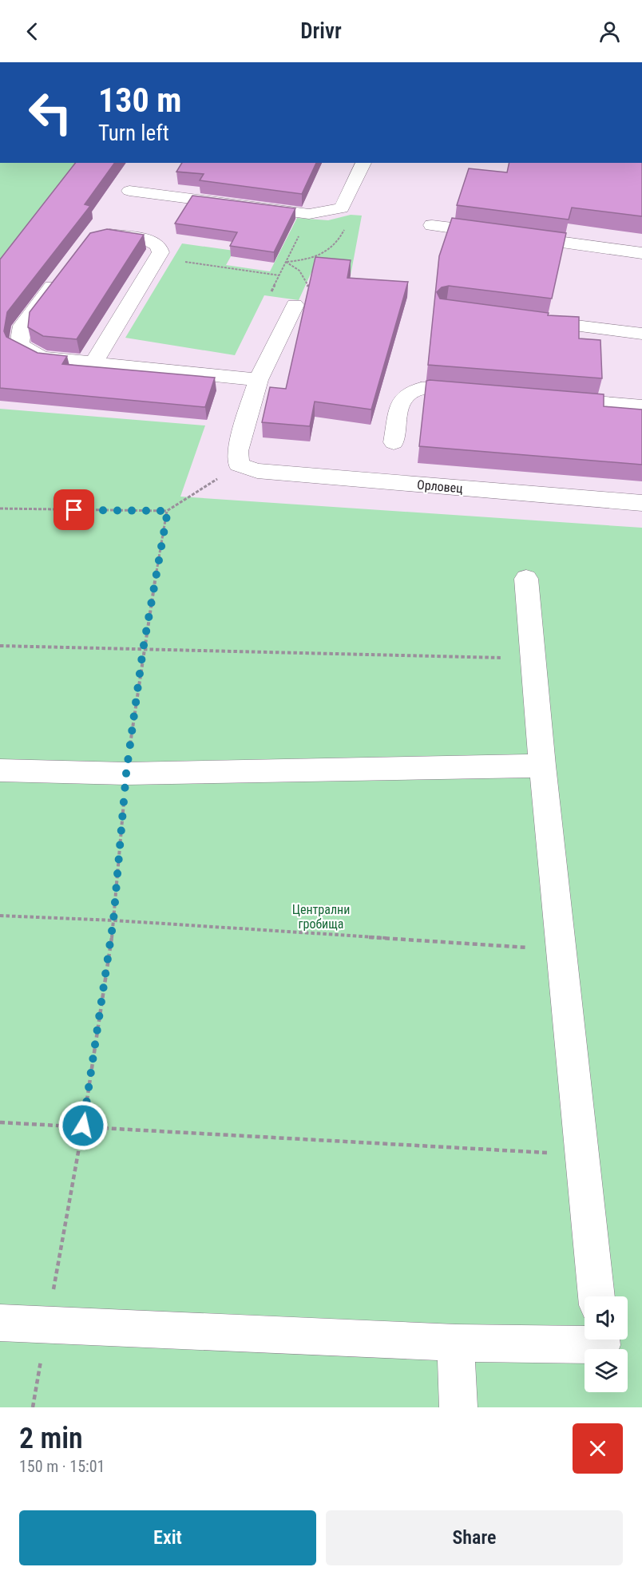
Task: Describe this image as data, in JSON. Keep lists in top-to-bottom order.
{
  "streets": {
    "lane": ["Орловец"]
  },
  "parks": ["Централни гробища"],
  "page": {
    "header": "Drivr",
    "turn": ["130 m", "Turn left"],
    "heading": ["2 min", "150 m · 15:01"],
    "buttons": ["Exit", "Share"]
  }
}
